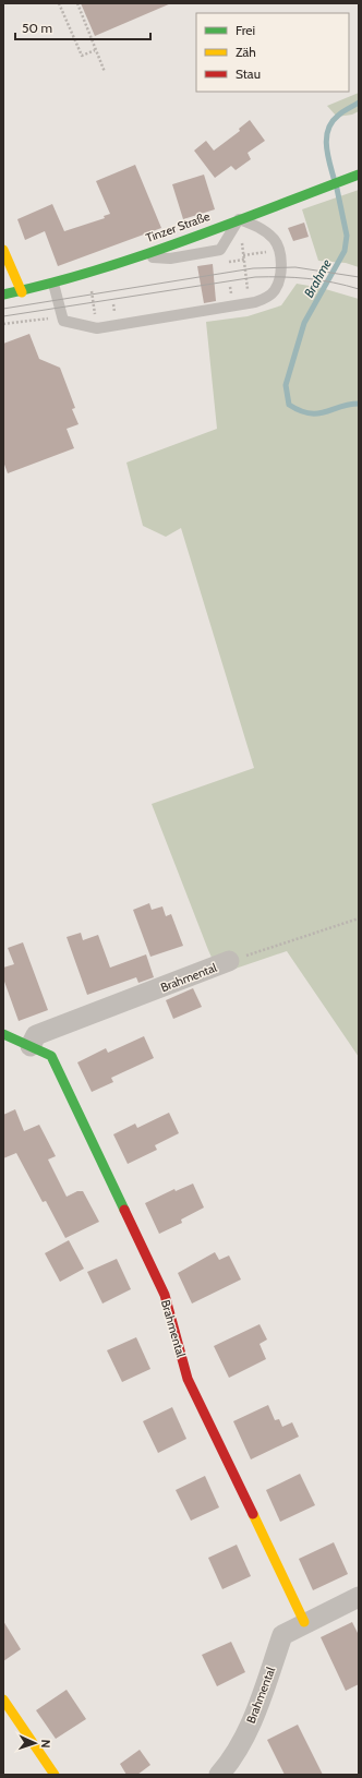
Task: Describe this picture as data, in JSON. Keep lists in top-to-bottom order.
{
  "streets": {
    "street": ["Tinzer Straße", "Brahmental"]
  },
  "water": ["Brahme"],
  "legend": ["Frei", "Zäh", "Stau"],
  "scale_bar": "50 m",
  "north": "right"
}
